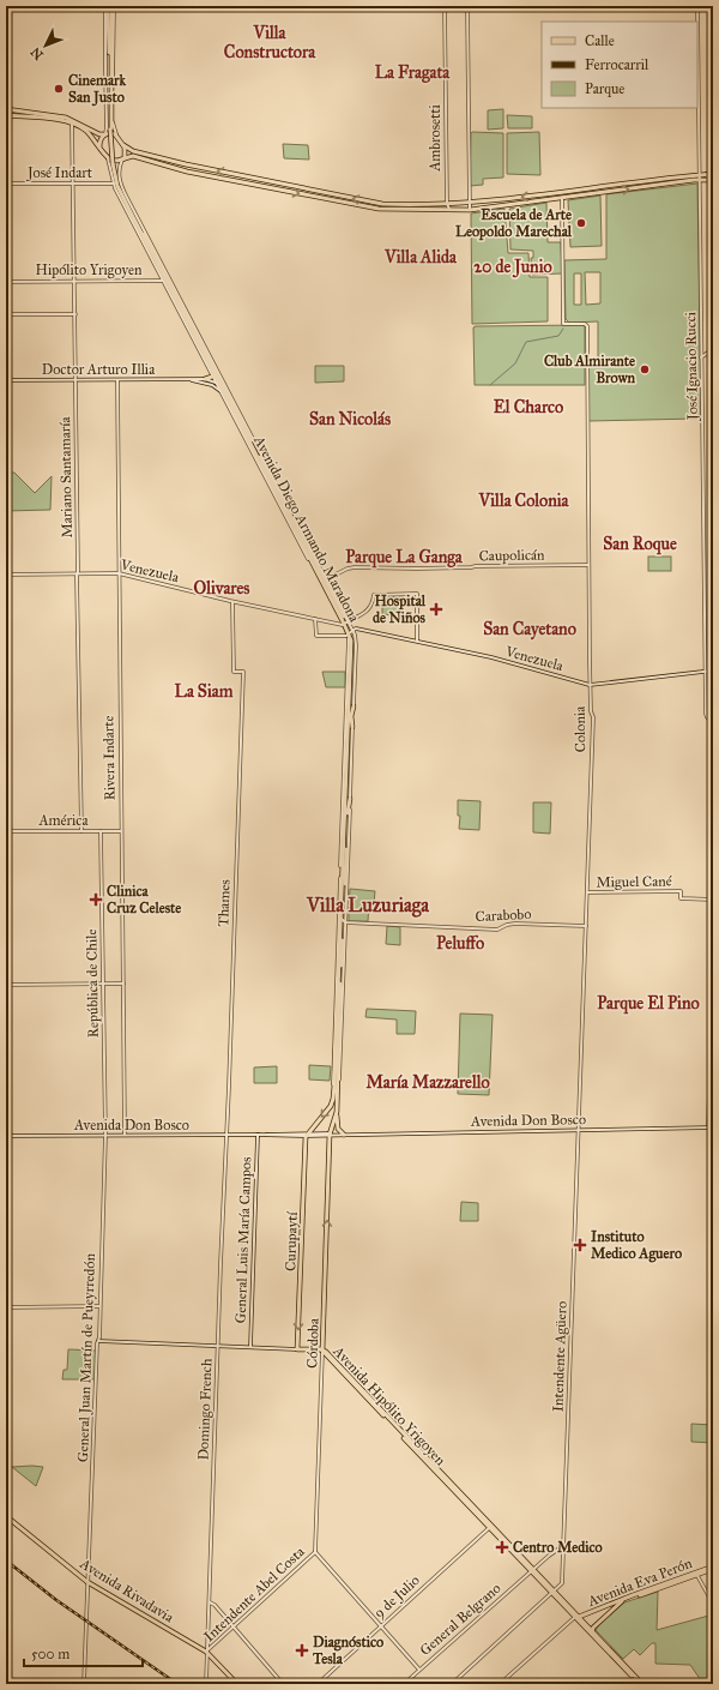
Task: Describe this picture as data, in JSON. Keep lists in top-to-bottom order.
{
  "streets": {
    "main road": [
      "Avenida Diego Armando Maradona",
      "Curupaytí",
      "Córdoba",
      "Avenida Hipólito Yrigoyen",
      "Avenida Eva Perón",
      "Avenida Rivadavia"
    ],
    "street": [
      "Ambrosetti",
      "José Indart",
      "Hipólito Yrigoyen",
      "José Ignacio Rucci",
      "Doctor Arturo Illia",
      "Mariano Santamaría",
      "Caupolicán",
      "Venezuela",
      "Colonia",
      "Rivera Indarte",
      "América",
      "Miguel Cané",
      "Thames",
      "Carabobo",
      "República de Chile",
      "Avenida Don Bosco",
      "General Luis María Campos",
      "Intendente Agüero",
      "General Juan Martín de Pueyrredón",
      "Domingo French",
      "Intendente Abel Costa",
      "9 de Julio",
      "General Belgrano"
    ]
  },
  "crossings": [
    ["José Indart", "Mariano Santamaría"],
    ["José Indart", "Avenida Diego Armando Maradona"],
    ["Hipólito Yrigoyen", "Mariano Santamaría"],
    ["Hipólito Yrigoyen", "Avenida Diego Armando Maradona"],
    ["José Ignacio Rucci", "Venezuela"],
    ["Doctor Arturo Illia", "Mariano Santamaría"],
    ["Doctor Arturo Illia", "Avenida Diego Armando Maradona"],
    ["Doctor Arturo Illia", "Rivera Indarte"],
    ["Mariano Santamaría", "Venezuela"],
    ["Mariano Santamaría", "América"],
    ["Avenida Diego Armando Maradona", "Caupolicán"],
    ["Avenida Diego Armando Maradona", "Venezuela"],
    ["Avenida Diego Armando Maradona", "Carabobo"],
    ["Avenida Diego Armando Maradona", "Avenida Don Bosco"],
    ["Avenida Diego Armando Maradona", "Curupaytí"],
    ["Avenida Diego Armando Maradona", "Córdoba"],
    ["Caupolicán", "Colonia"],
    ["Venezuela", "Colonia"],
    ["Venezuela", "Rivera Indarte"],
    ["Venezuela", "Thames"],
    ["Colonia", "Miguel Cané"],
    ["Colonia", "Carabobo"],
    ["Colonia", "Avenida Don Bosco"],
    ["Colonia", "Intendente Agüero"],
    ["Rivera Indarte", "América"],
    ["Rivera Indarte", "Avenida Don Bosco"],
    ["América", "República de Chile"],
    ["Thames", "Avenida Don Bosco"],
    ["Thames", "Domingo French"],
    ["República de Chile", "Avenida Don Bosco"],
    ["República de Chile", "General Juan Martín de Pueyrredón"],
    ["Avenida Don Bosco", "General Luis María Campos"],
    ["Avenida Don Bosco", "Curupaytí"],
    ["Avenida Don Bosco", "Córdoba"],
    ["Avenida Don Bosco", "Intendente Agüero"],
    ["Avenida Don Bosco", "General Juan Martín de Pueyrredón"],
    ["Avenida Don Bosco", "Domingo French"],
    ["Córdoba", "Avenida Hipólito Yrigoyen"],
    ["Córdoba", "Intendente Abel Costa"],
    ["Intendente Agüero", "Avenida Hipólito Yrigoyen"],
    ["Intendente Agüero", "General Belgrano"],
    ["General Juan Martín de Pueyrredón", "Avenida Rivadavia"],
    ["Avenida Hipólito Yrigoyen", "Avenida Eva Perón"],
    ["Avenida Hipólito Yrigoyen", "9 de Julio"],
    ["Avenida Hipólito Yrigoyen", "General Belgrano"],
    ["Domingo French", "Avenida Rivadavia"],
    ["Domingo French", "Intendente Abel Costa"],
    ["Avenida Rivadavia", "Intendente Abel Costa"]
  ],
  "one_way": ["Curupaytí", "Córdoba"],
  "districts": [
    "Villa Constructora",
    "La Fragata",
    "Villa Alida",
    "20 de Junio",
    "El Charco",
    "San Nicolás",
    "Villa Colonia",
    "San Roque",
    "Parque La Ganga",
    "Olivares",
    "San Cayetano",
    "La Siam",
    "Villa Luzuriaga",
    "Peluffo",
    "Parque El Pino",
    "María Mazzarello"
  ],
  "places": {
    "other": ["Cinemark San Justo", "Escuela de Arte Leopoldo Marechal", "Club Almirante Brown"],
    "health": [
      "Hospital de Niños",
      "Clinica Cruz Celeste",
      "Instituto Medico Aguero",
      "Centro Medico",
      "Diagnóstico Tesla"
    ]
  },
  "legend": ["Calle", "Ferrocarril", "Parque"],
  "scale_bar": "500 m",
  "north": "bottom left"
}
